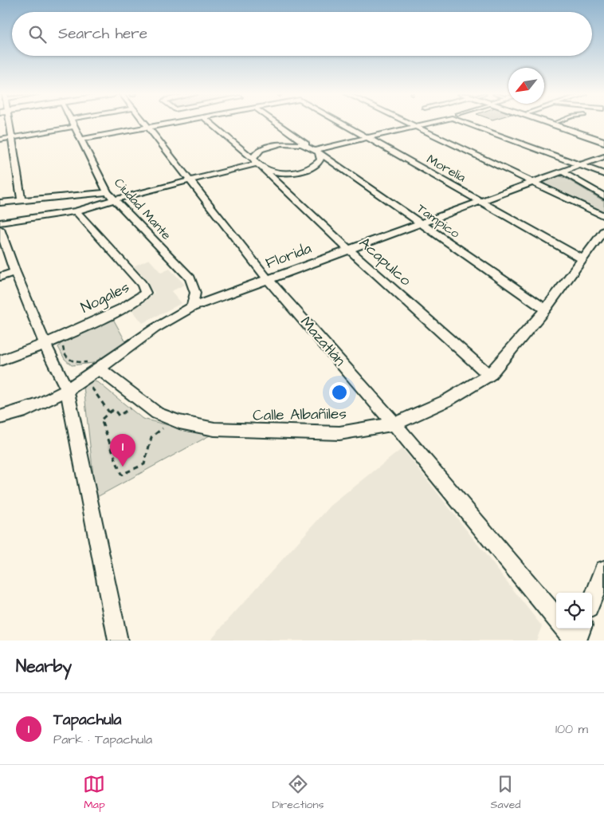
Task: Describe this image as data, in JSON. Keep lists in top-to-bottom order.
{
  "streets": {
    "street": [
      "Morelia",
      "Ciudad Mante",
      "Tampico",
      "Florida",
      "Acapulco",
      "Nogales",
      "Mazatlán",
      "Calle Albañiles"
    ]
  },
  "crossings": [
    ["Morelia", "Florida"],
    ["Morelia", "Calle Albañiles"],
    ["Ciudad Mante", "Florida"],
    ["Tampico", "Florida"],
    ["Tampico", "Calle Albañiles"],
    ["Florida", "Acapulco"],
    ["Florida", "Mazatlán"],
    ["Florida", "Calle Albañiles"],
    ["Acapulco", "Calle Albañiles"],
    ["Mazatlán", "Calle Albañiles"]
  ],
  "north": "bottom left",
  "page": {
    "search": "Search here",
    "pins": "1",
    "heading": "Nearby",
    "list": [
      {
        "mark": "1",
        "name": "Tapachula",
        "note": "Park · Tapachula",
        "value": "100 m"
      }
    ],
    "nav": ["Map", "Directions", "Saved"]
  }
}
